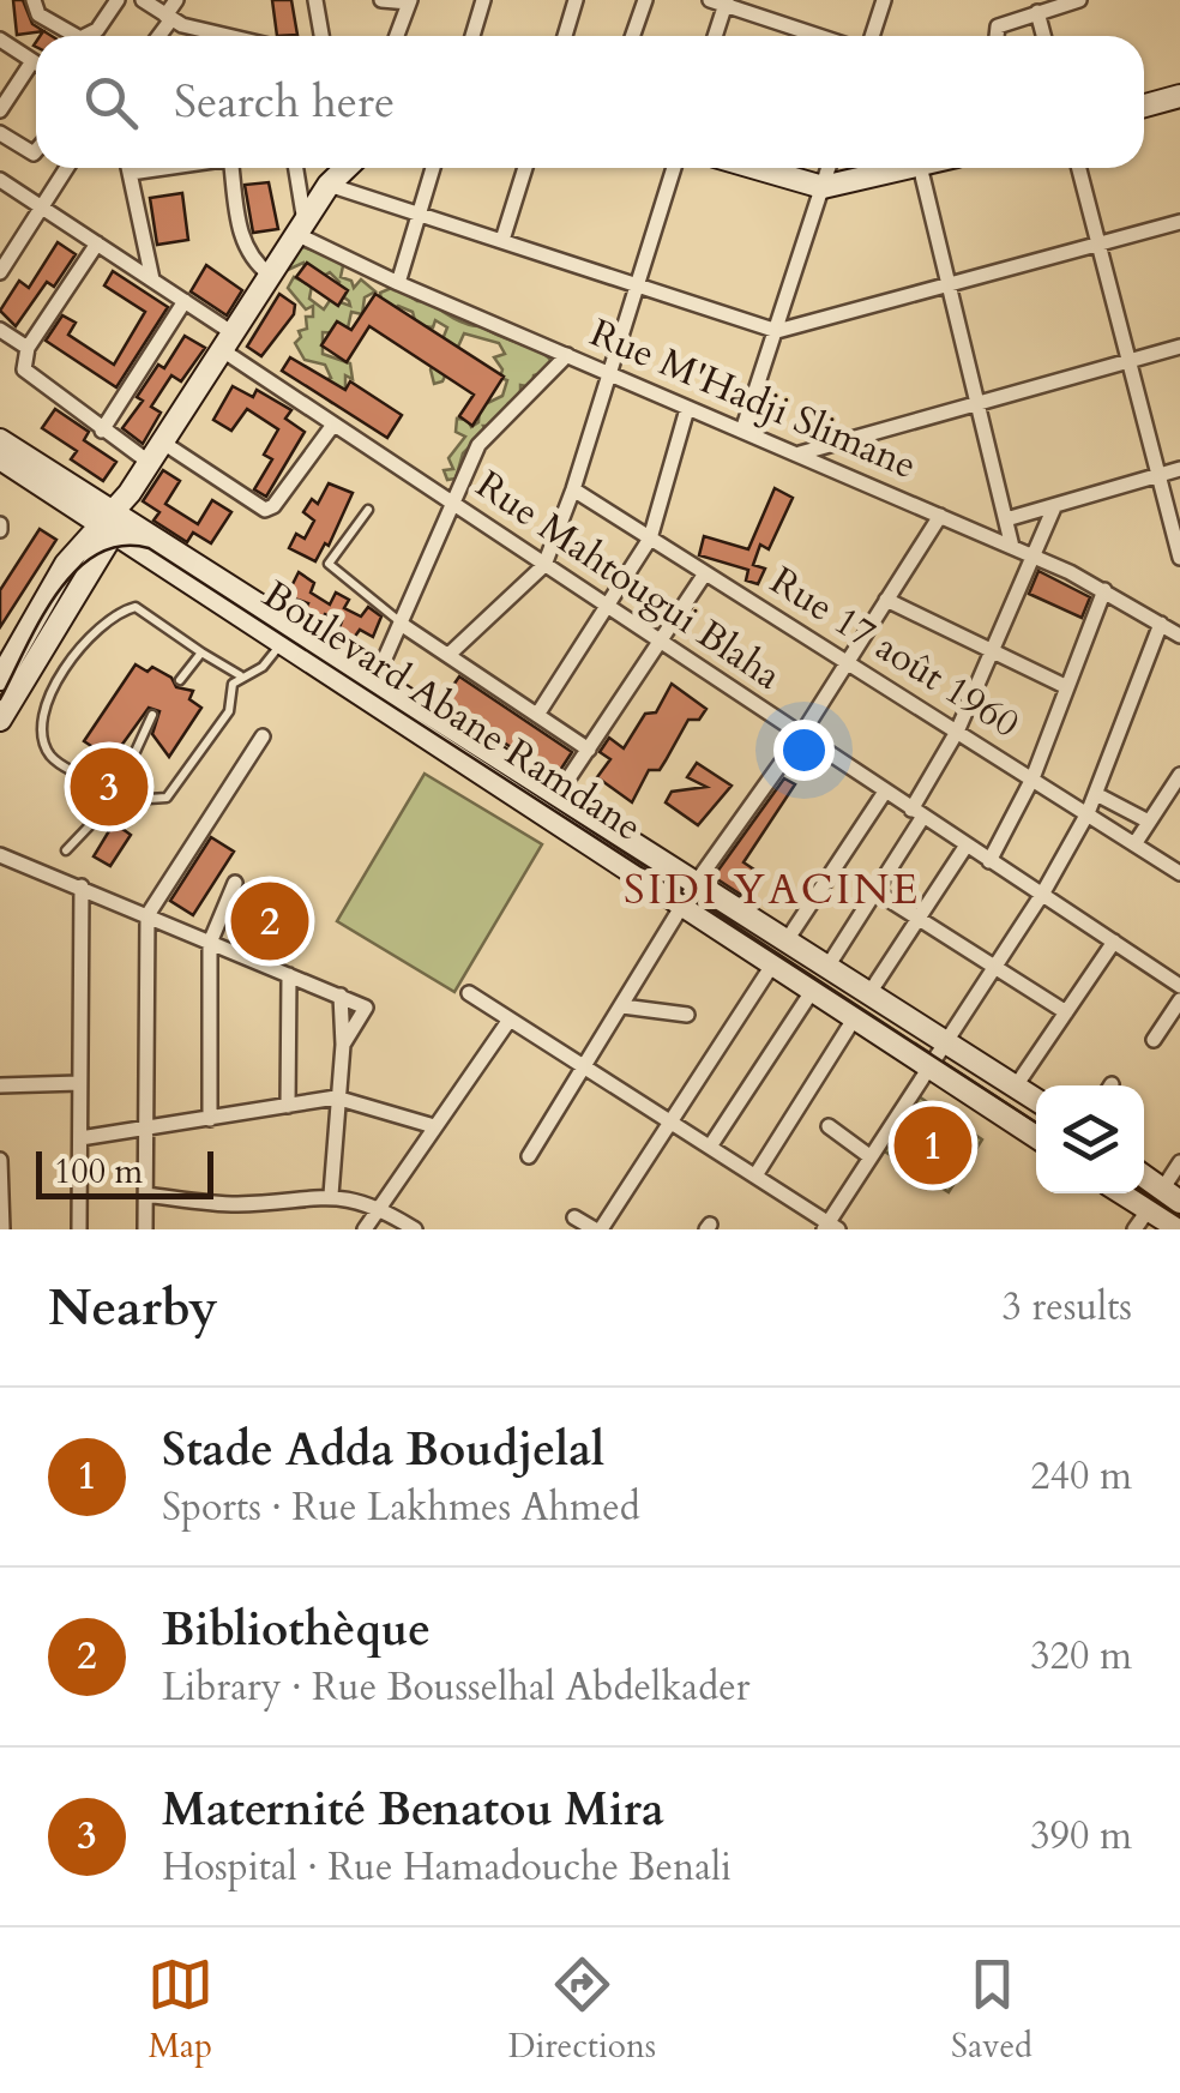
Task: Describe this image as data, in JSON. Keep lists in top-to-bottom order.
{
  "streets": {
    "main road": ["Boulevard Abane Ramdane"],
    "street": ["Rue M'Hadji Slimane", "Rue Mahtougui Blaha", "Rue 17 août 1960"]
  },
  "districts": ["SIDI YACINE"],
  "scale_bar": "100 m",
  "page": {
    "search": "Search here",
    "pins": ["3", "2", "1"],
    "scale": "100 m",
    "heading": ["Nearby", "3 results"],
    "list": [
      {
        "mark": "1",
        "name": "Stade Adda Boudjelal",
        "note": "Sports · Rue Lakhmes Ahmed",
        "value": "240 m"
      },
      {
        "mark": "2",
        "name": "Bibliothèque",
        "note": "Library · Rue Bousselhal Abdelkader",
        "value": "320 m"
      },
      {
        "mark": "3",
        "name": "Maternité Benatou Mira",
        "note": "Hospital · Rue Hamadouche Benali",
        "value": "390 m"
      }
    ],
    "nav": ["Map", "Directions", "Saved"]
  }
}
